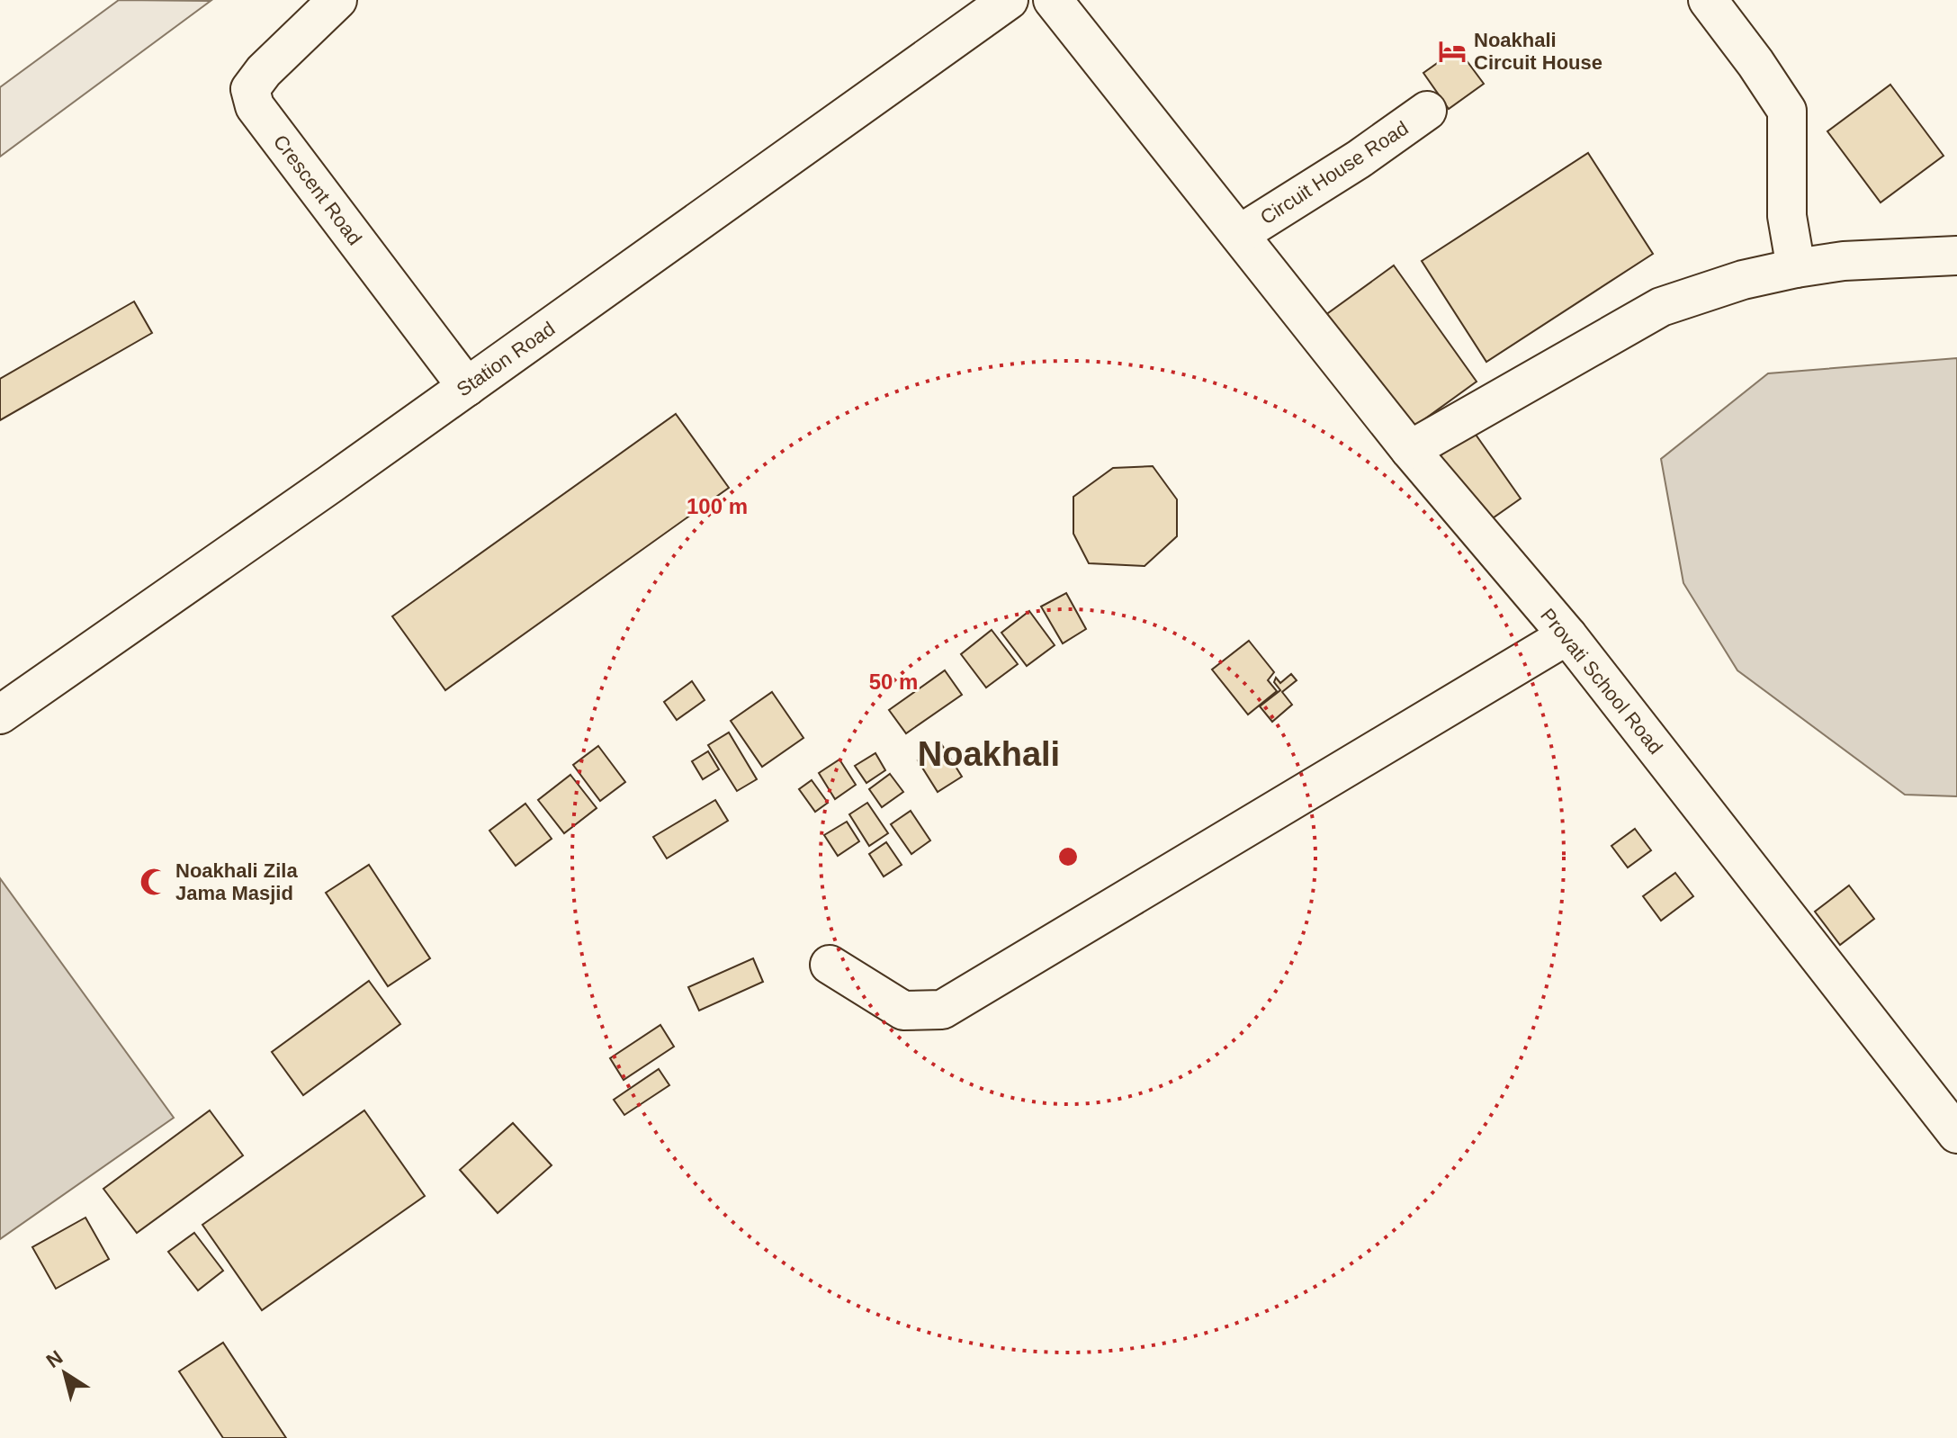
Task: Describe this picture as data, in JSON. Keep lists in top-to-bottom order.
{
  "streets": {
    "street": [
      "Circuit House Road",
      "Crescent Road",
      "Station Road",
      "Provati School Road"
    ]
  },
  "crossings": [
    ["Circuit House Road", "Provati School Road"],
    ["Crescent Road", "Station Road"]
  ],
  "districts": ["Noakhali"],
  "places": {
    "hotel": ["Noakhali Circuit House"],
    "mosque": ["Noakhali Zila Jama Masjid"]
  },
  "north": "top left",
  "rings": ["100 m", "50 m"]
}
